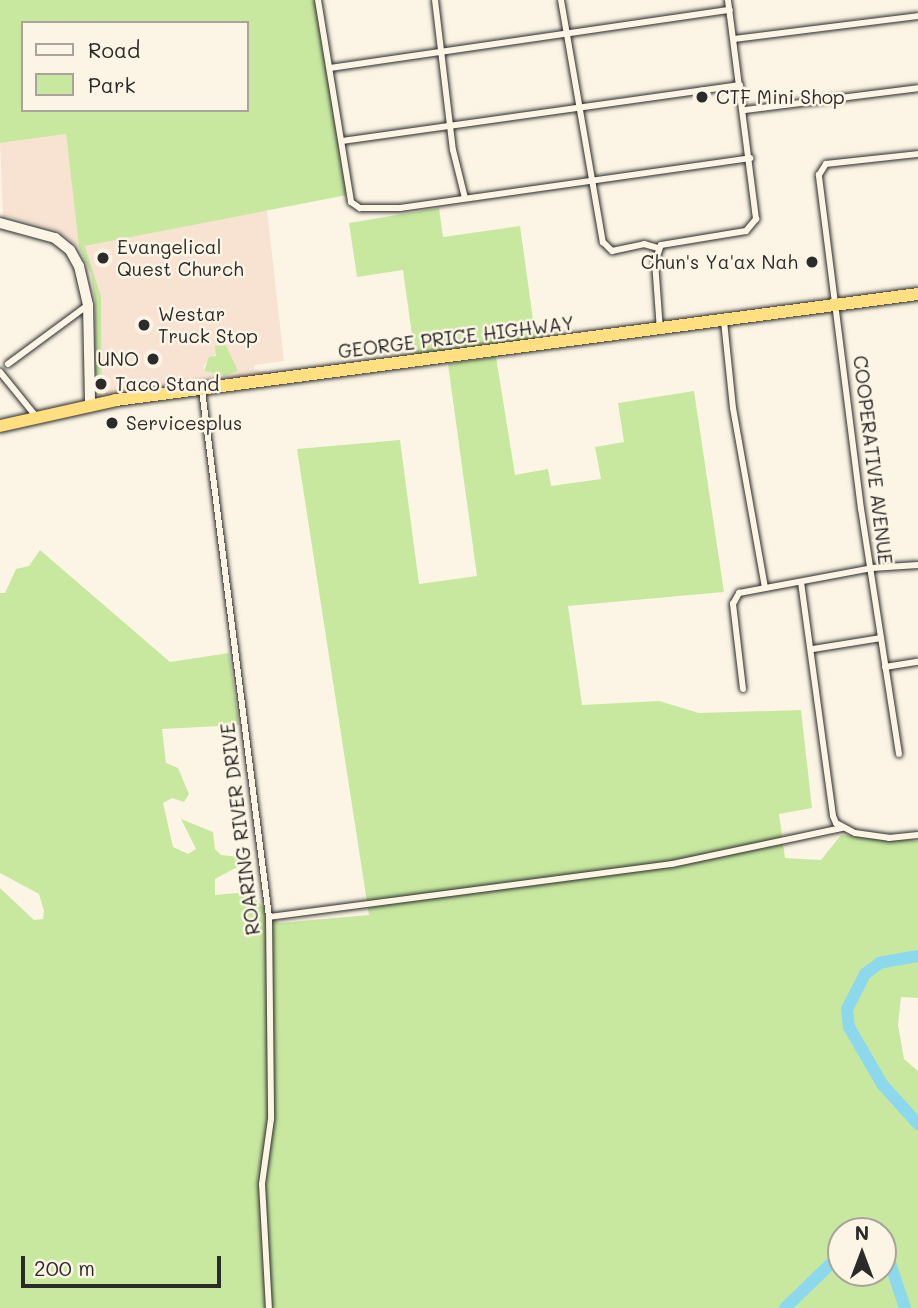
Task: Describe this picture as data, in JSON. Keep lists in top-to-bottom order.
{
  "streets": {
    "highway": ["GEORGE PRICE HIGHWAY"],
    "street": ["COOPERATIVE AVENUE", "ROARING RIVER DRIVE"]
  },
  "crossings": [
    ["GEORGE PRICE HIGHWAY", "COOPERATIVE AVENUE"],
    ["GEORGE PRICE HIGHWAY", "ROARING RIVER DRIVE"]
  ],
  "places": [
    "CTF Mini Shop",
    "Evangelical Quest Church",
    "Chun's Ya'ax Nah",
    "Westar Truck Stop",
    "UNO",
    "Taco Stand",
    "Servicesplus"
  ],
  "legend": ["Road", "Park"],
  "scale_bar": "200 m",
  "north": "top"
}
